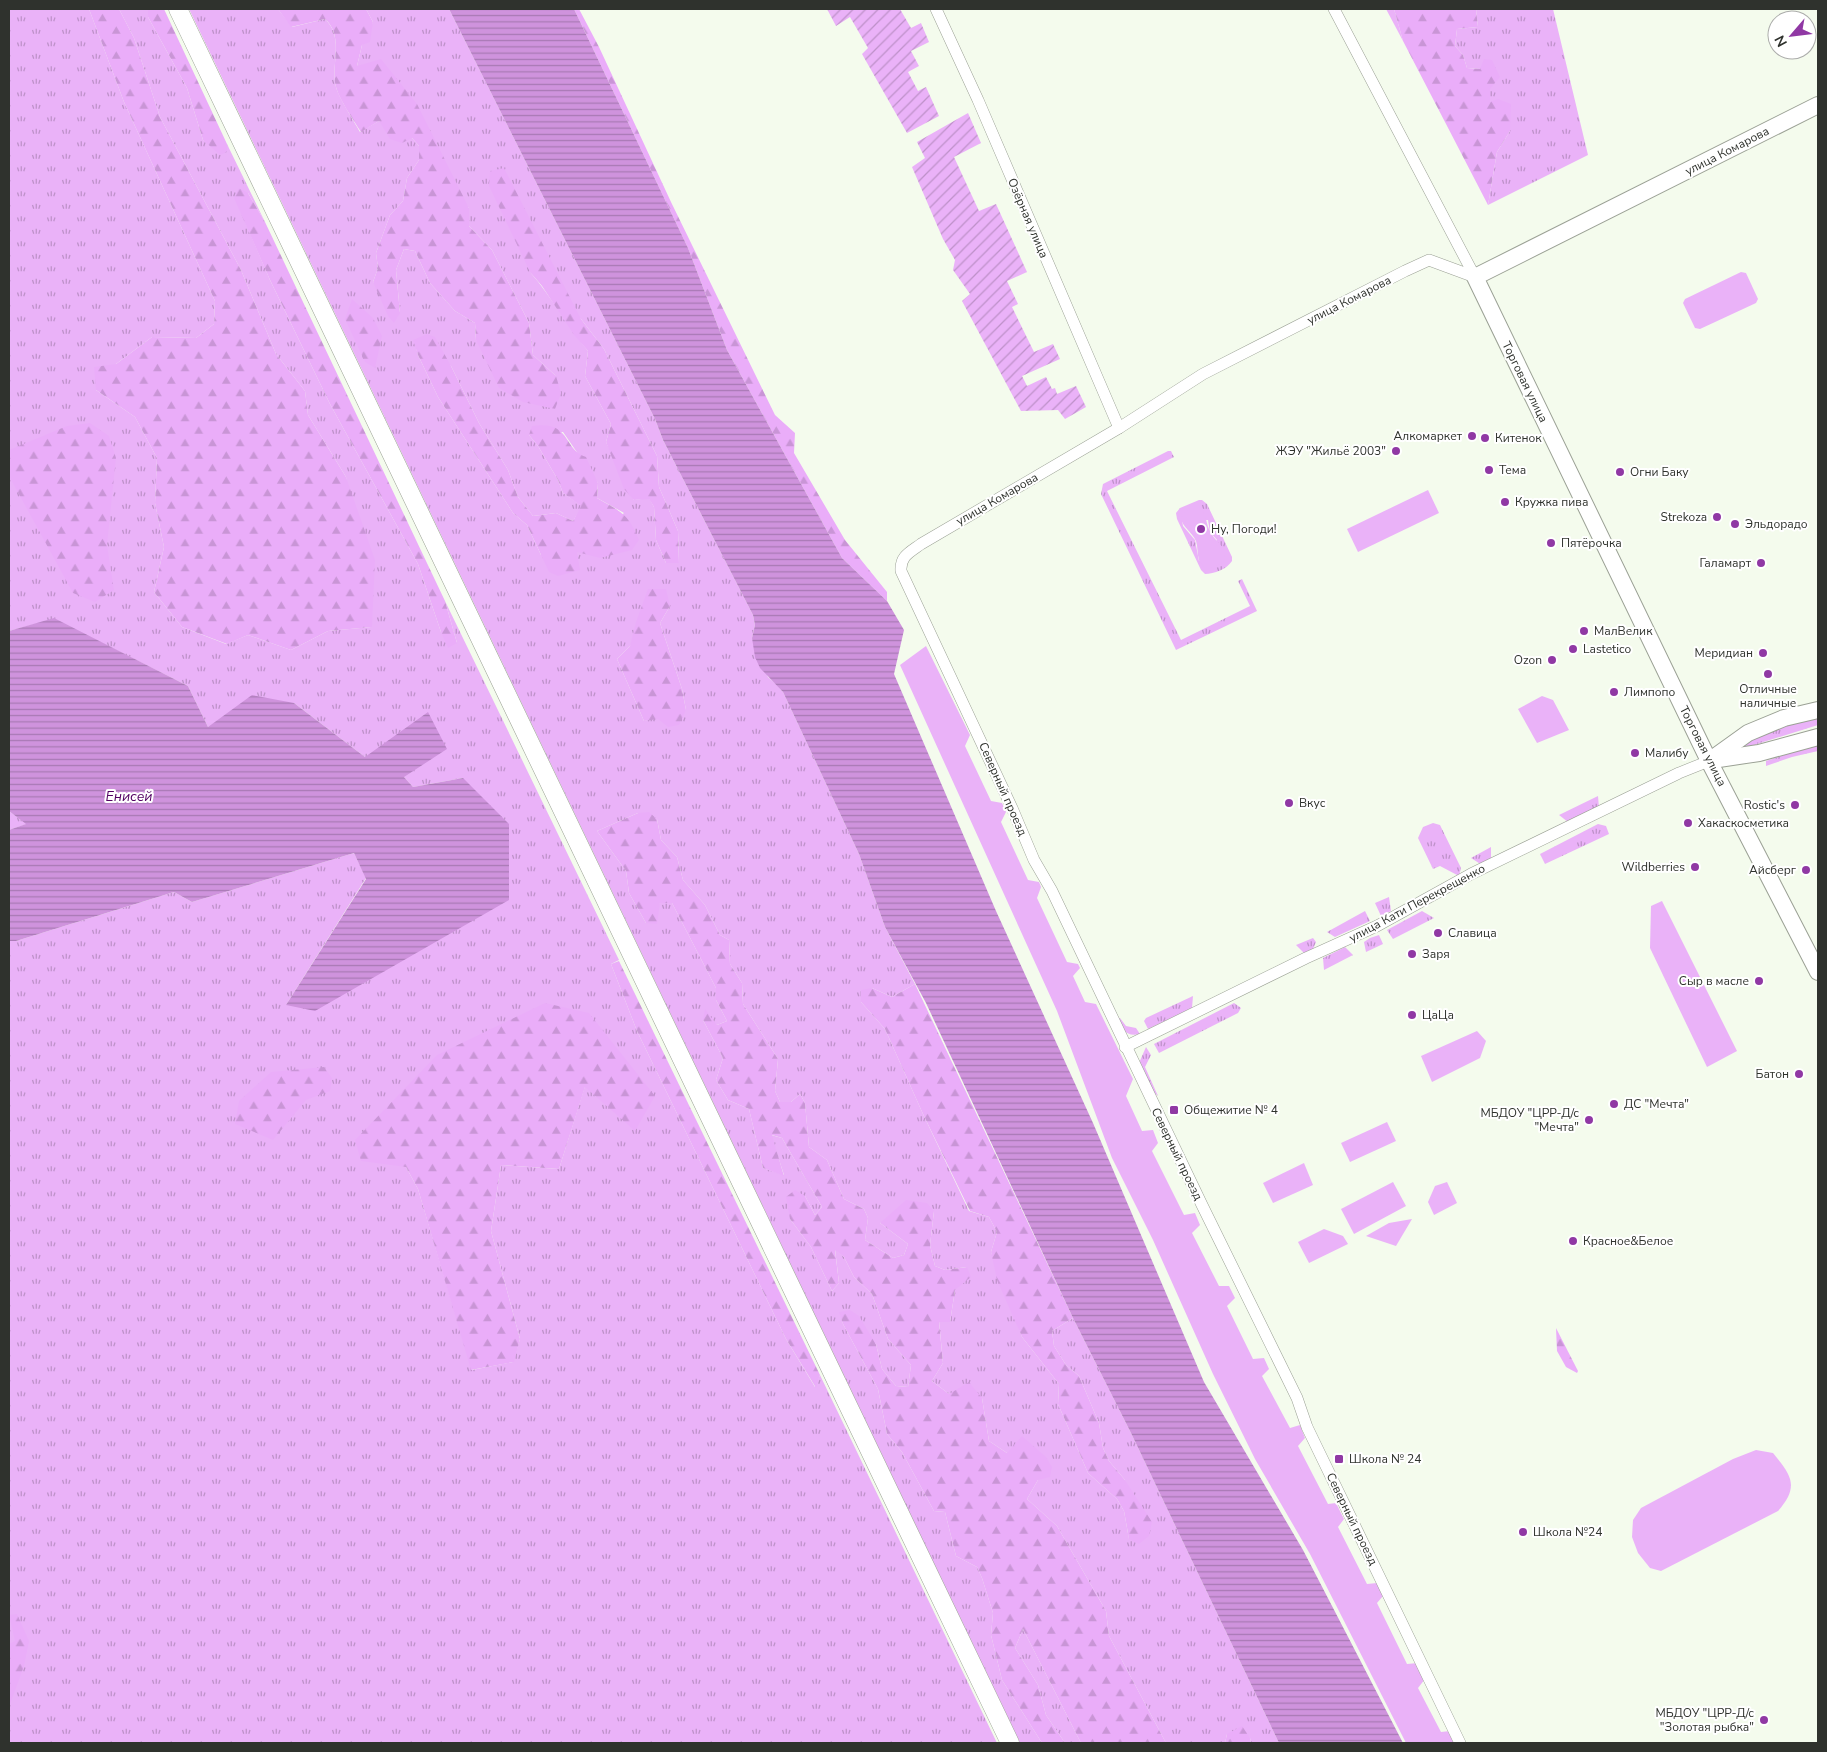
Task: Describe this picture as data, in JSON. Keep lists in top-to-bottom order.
{
  "streets": {
    "street": [
      "улица Комарова",
      "Озёрная улица",
      "Торговая улица",
      "Северный проезд",
      "улица Кати Перекрещенко"
    ]
  },
  "crossings": [
    ["улица Комарова", "Озёрная улица"],
    ["улица Комарова", "Торговая улица"],
    ["улица Комарова", "Северный проезд"],
    ["Торговая улица", "улица Кати Перекрещенко"],
    ["Северный проезд", "улица Кати Перекрещенко"]
  ],
  "water": ["Енисей"],
  "places": {
    "other": [
      "Алкомаркет",
      "Китенок",
      "ЖЭУ \"Жильё 2003\"",
      "Тема",
      "Огни Баку",
      "Кружка пива",
      "Strekoza",
      "Эльдорадо",
      "Ну, Погоди!",
      "Пятёрочка",
      "Галамарт",
      "МалВелик",
      "Lastetico",
      "Меридиан",
      "Ozon",
      "Отличные наличные",
      "Лимпопо",
      "Малибу",
      "Вкус",
      "Rostic's",
      "Хакаскосметика",
      "Wildberries",
      "Айсберг",
      "Славица",
      "Заря",
      "Сыр в масле",
      "ЦаЦа",
      "Батон",
      "ДС \"Мечта\"",
      "МБДОУ \"ЦРР-Д/с \"Мечта\"",
      "Красное&Белое",
      "Школа №24",
      "МБДОУ \"ЦРР-Д/с \"Золотая рыбка\""
    ],
    "transit": ["Общежитие № 4", "Школа № 24"]
  },
  "north": "bottom left"
}
